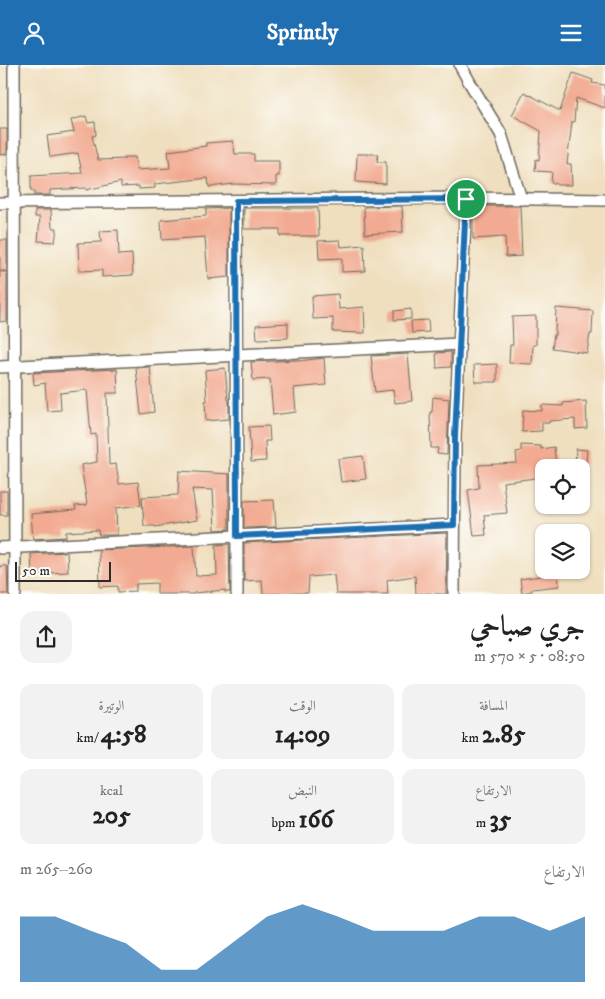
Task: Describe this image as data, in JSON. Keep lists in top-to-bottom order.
{
  "scale_bar": "50 m",
  "page": {
    "header": "Sprintly",
    "scale": "50 m",
    "heading": ["جري صباحي", "08:50 · 5 × 570 m"],
    "stats": [
      ["المسافة", "2.85 km"],
      ["الوقت", "14:09"],
      ["الوتيرة", "4:58 /km"],
      ["الارتفاع", "35 m"],
      ["النبض", "166 bpm"],
      ["kcal", "205"]
    ],
    "chart": ["الارتفاع", "260–265 m"]
  }
}
